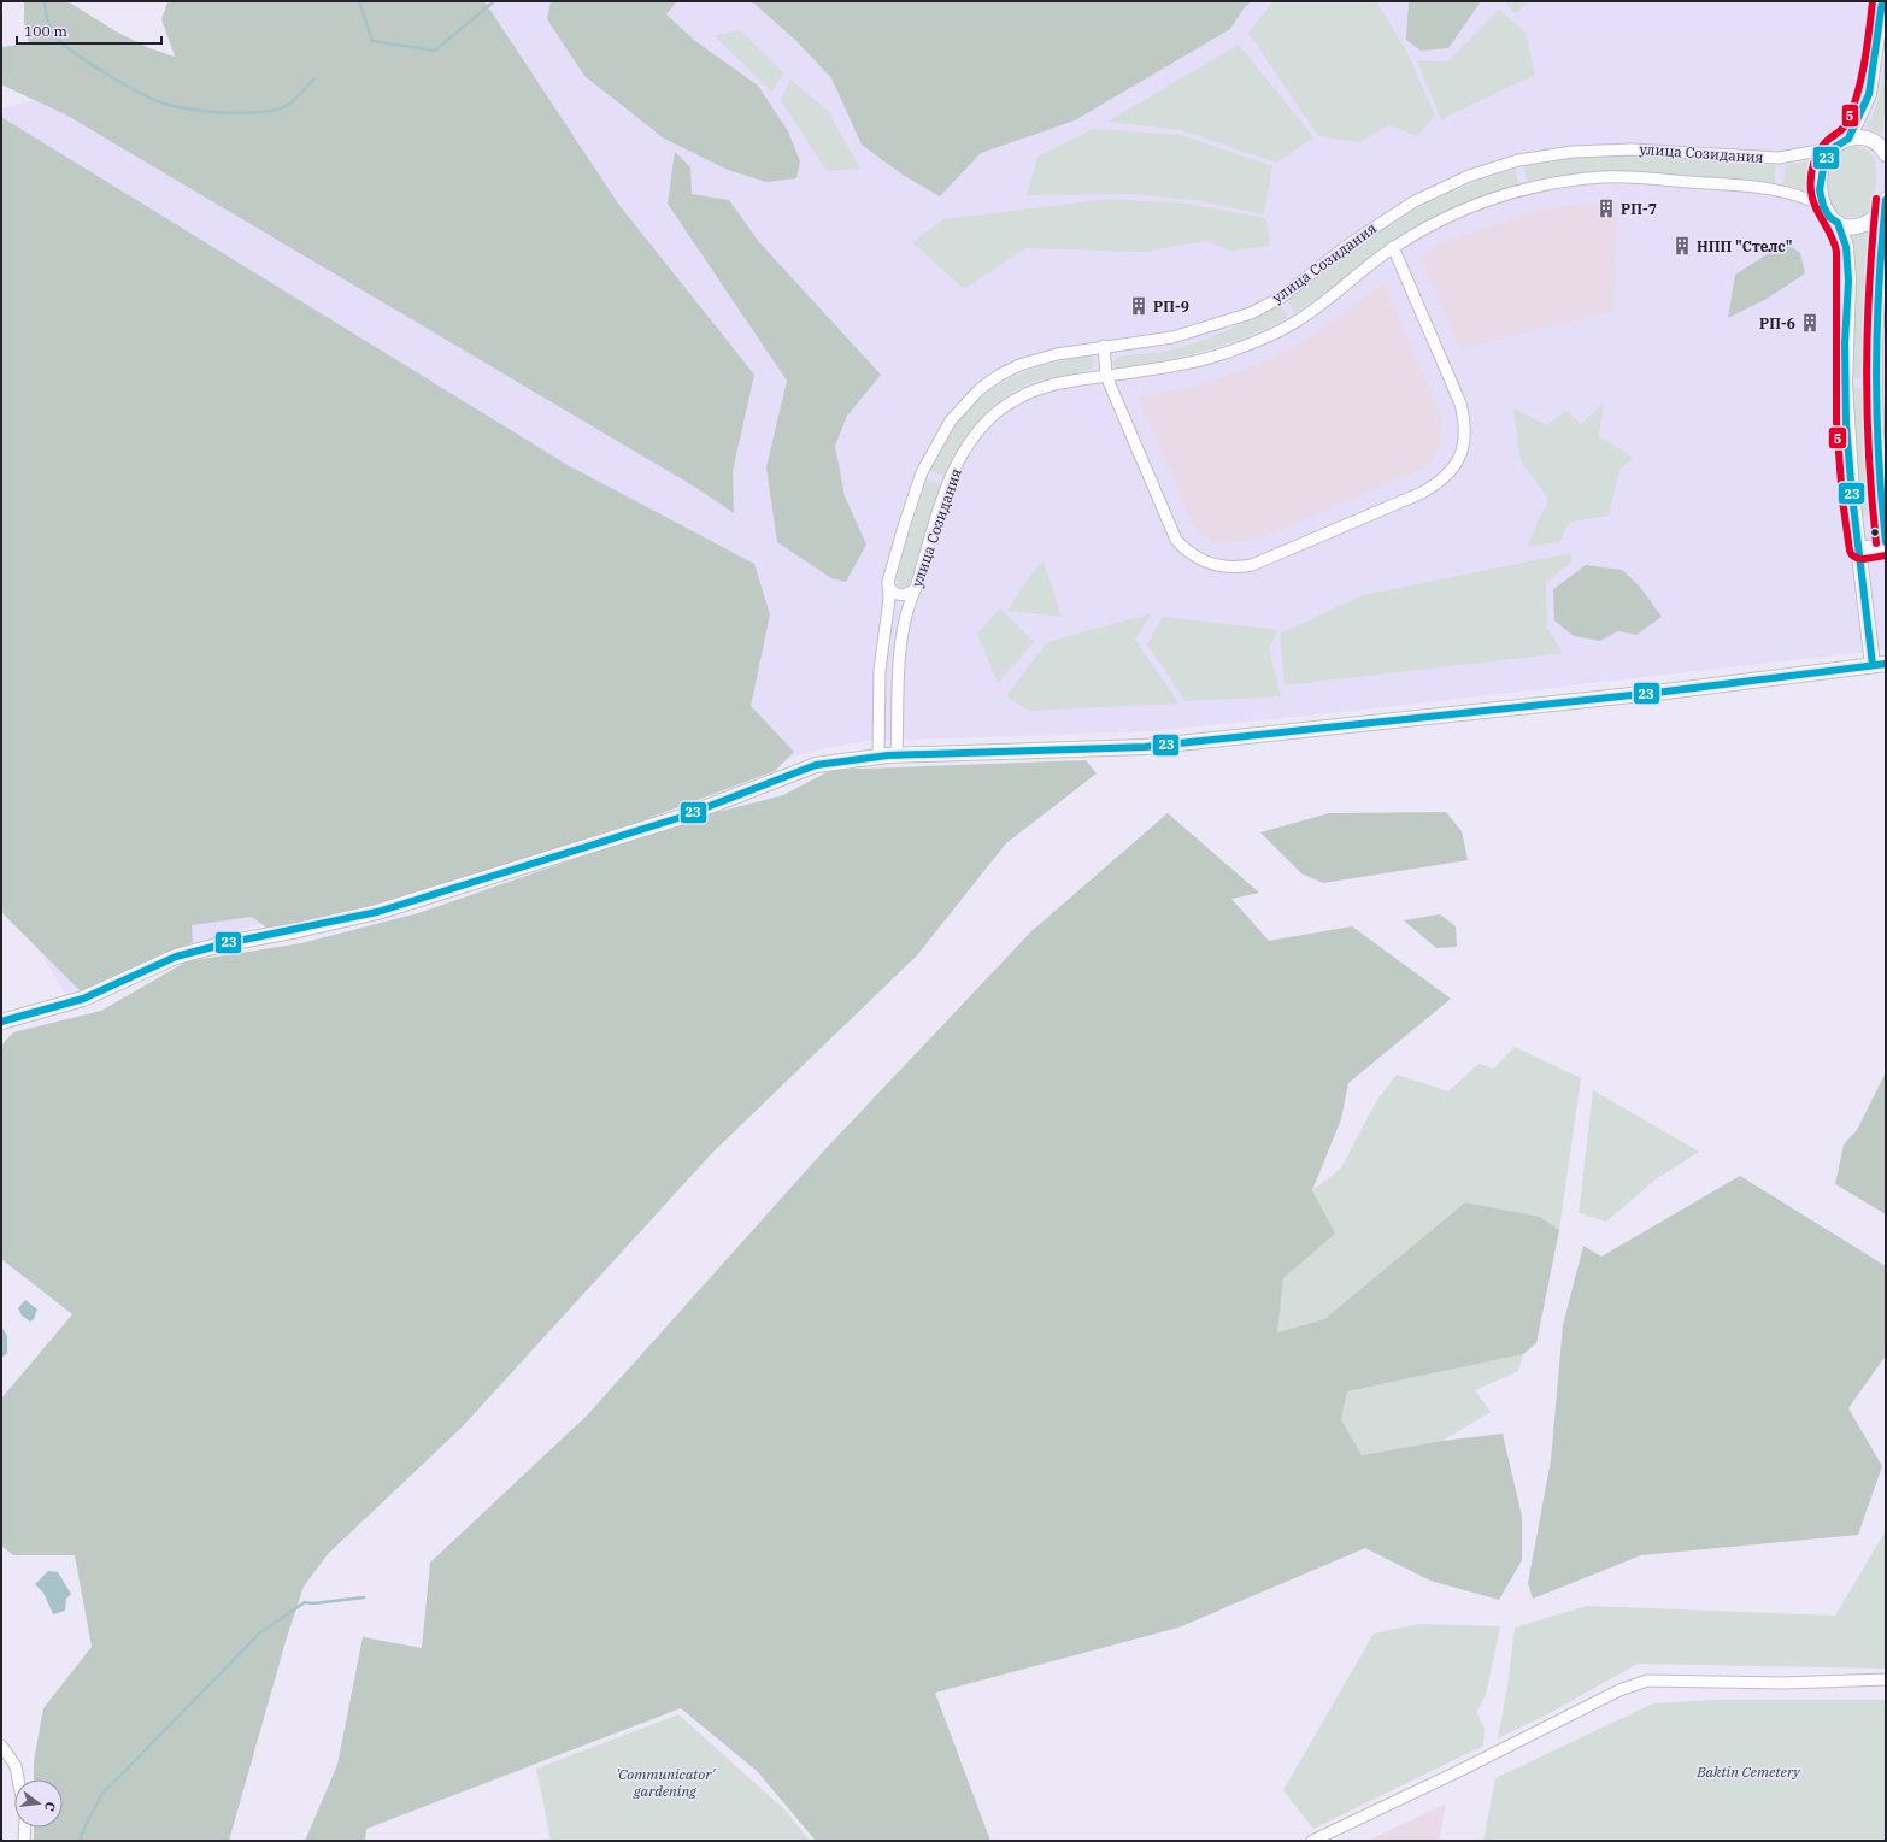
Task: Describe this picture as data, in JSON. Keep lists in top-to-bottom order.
{
  "streets": {
    "street": ["улица Созидания"]
  },
  "parks": ["Baktin Cemetery", "'Communicator' gardening"],
  "places": {
    "building": [
      "РП-7",
      "НПП \"Стелс\"",
      "РП-9",
      "РП-6"
    ]
  },
  "lines": ["transit line 23", "transit line 5"],
  "scale_bar": "100 m",
  "north": "right"
}
